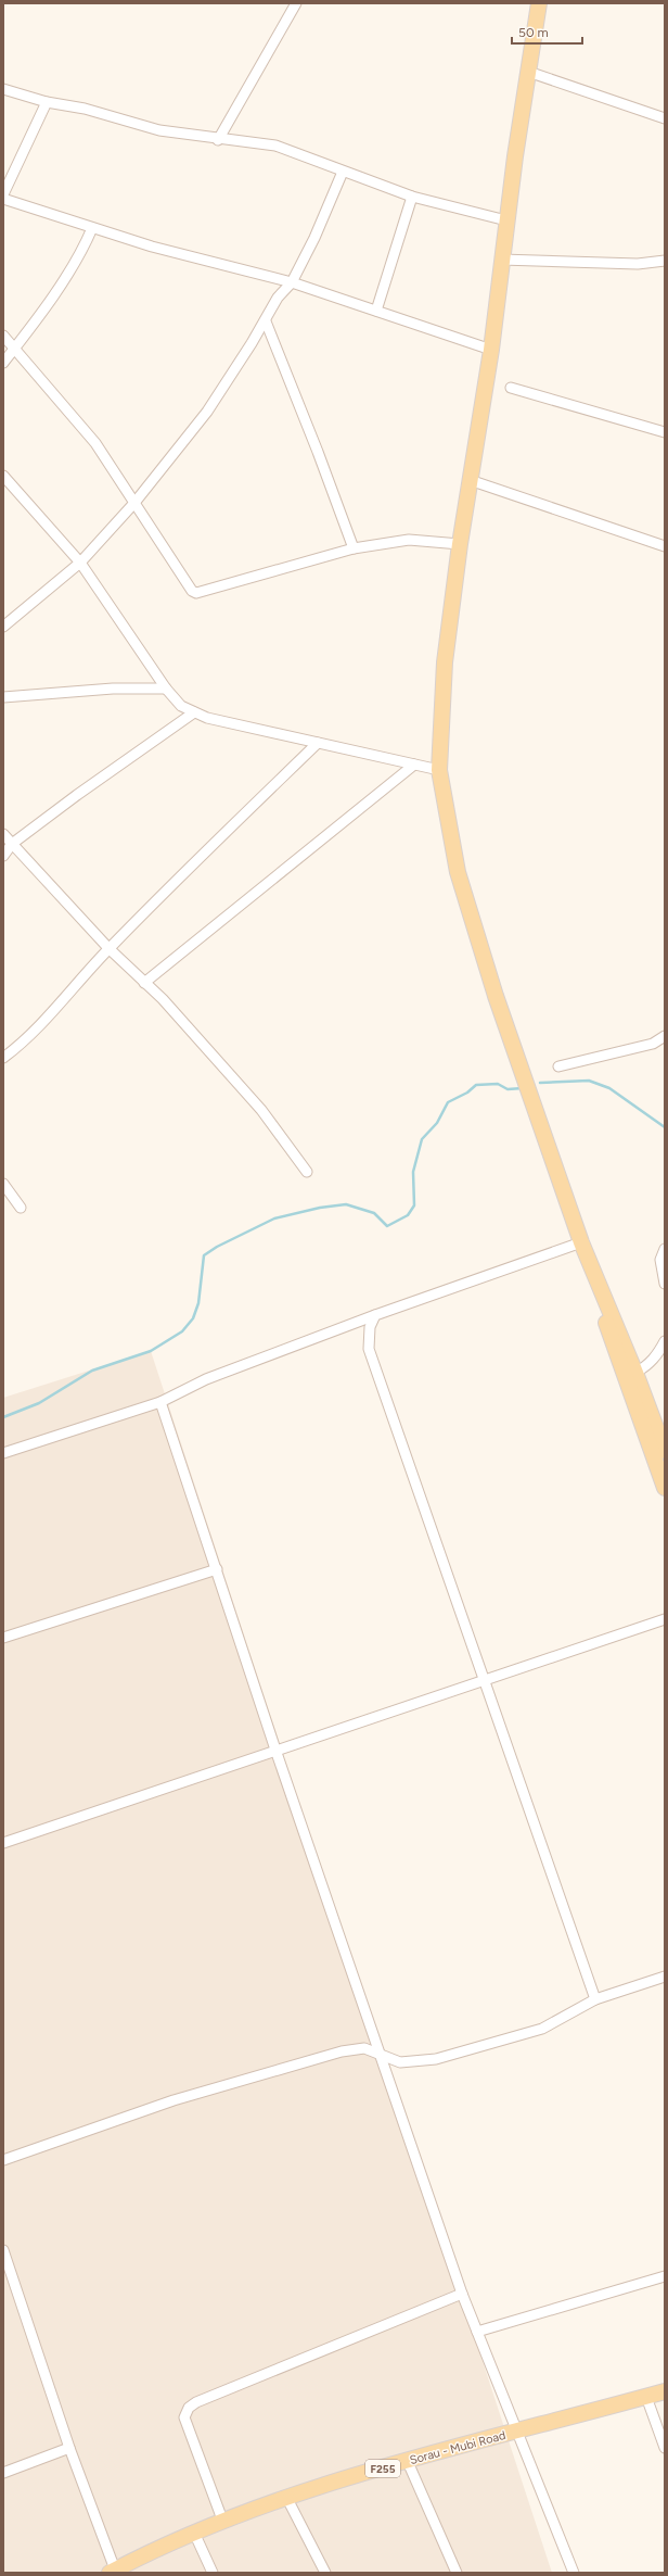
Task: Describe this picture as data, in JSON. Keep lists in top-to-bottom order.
{
  "streets": {
    "main road": ["Sorau - Mubi Road", "F255"]
  },
  "scale_bar": "50 m"
}
